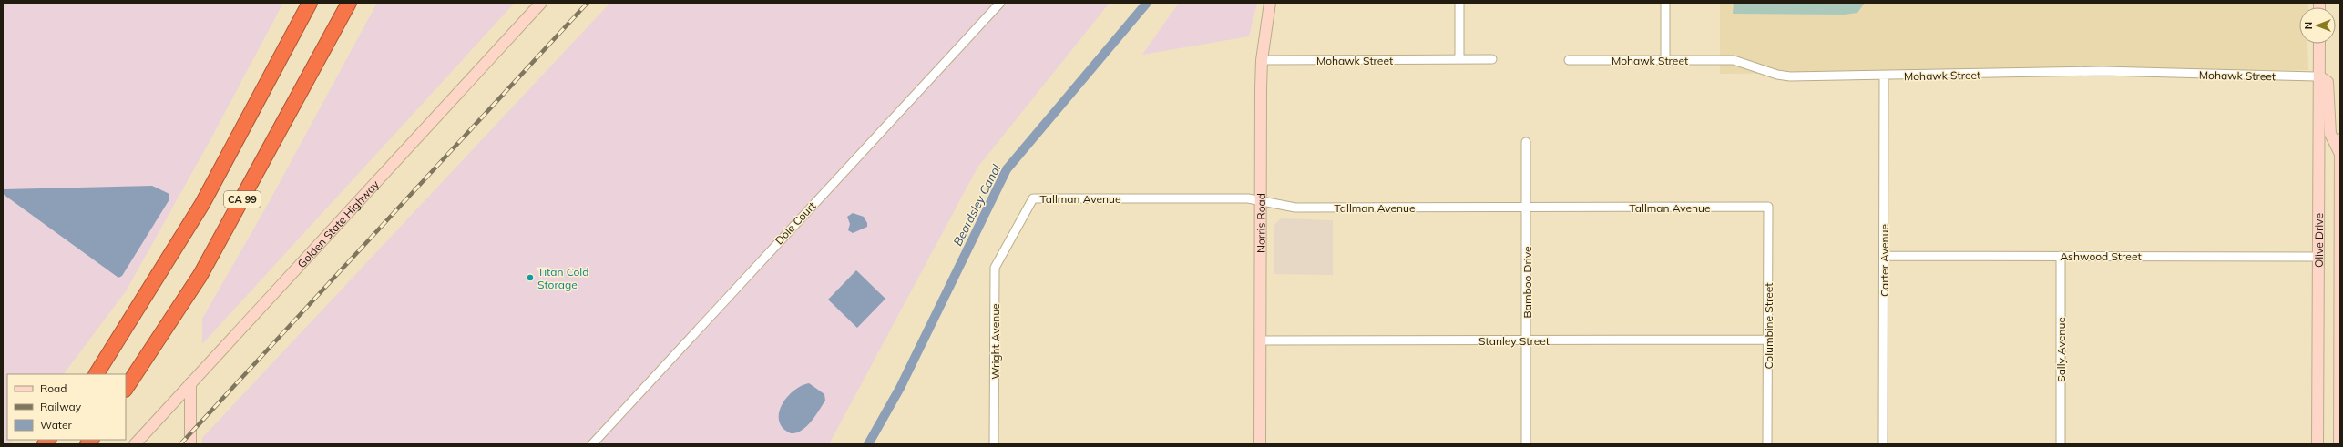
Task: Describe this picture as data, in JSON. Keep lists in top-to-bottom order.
{
  "streets": {
    "highway": ["CA 99"],
    "street": [
      "Mohawk Street",
      "Tallman Avenue",
      "Dole Court",
      "Norris Road",
      "Golden State Highway",
      "Olive Drive",
      "Ashwood Street",
      "Carter Avenue",
      "Bamboo Drive",
      "Columbine Street",
      "Stanley Street",
      "Wright Avenue",
      "Sally Avenue"
    ]
  },
  "crossings": [
    ["Mohawk Street", "Norris Road"],
    ["Mohawk Street", "Olive Drive"],
    ["Mohawk Street", "Carter Avenue"],
    ["Tallman Avenue", "Norris Road"],
    ["Tallman Avenue", "Bamboo Drive"],
    ["Tallman Avenue", "Columbine Street"],
    ["Tallman Avenue", "Wright Avenue"],
    ["Norris Road", "Stanley Street"],
    ["Olive Drive", "Ashwood Street"],
    ["Ashwood Street", "Carter Avenue"],
    ["Ashwood Street", "Sally Avenue"],
    ["Bamboo Drive", "Stanley Street"],
    ["Columbine Street", "Stanley Street"]
  ],
  "water": ["Beardsley Canal"],
  "places": ["Titan Cold Storage"],
  "legend": ["Road", "Railway", "Water"],
  "north": "left"
}
